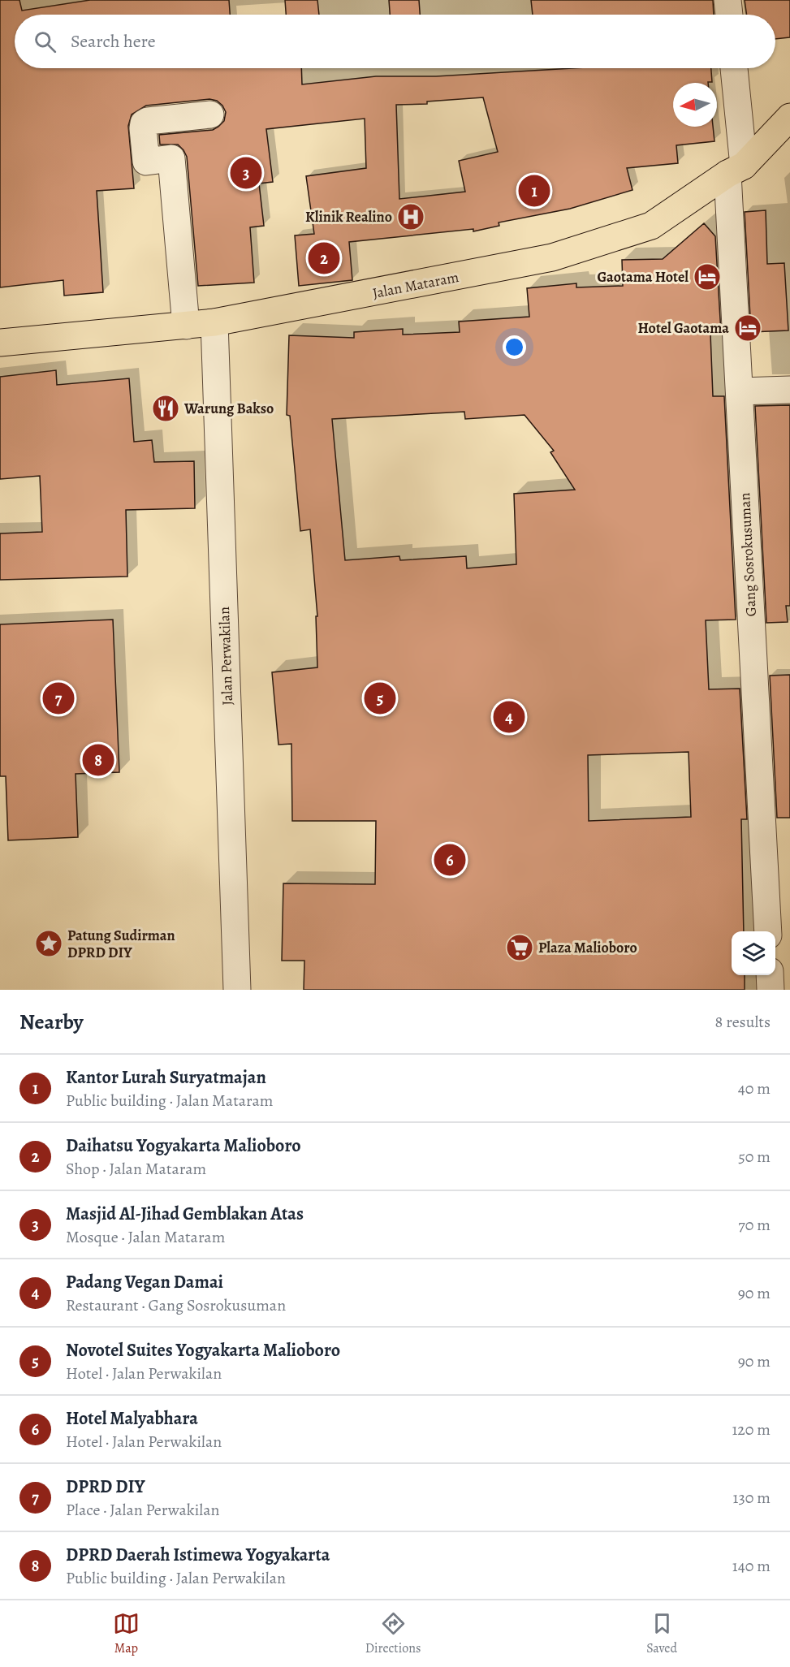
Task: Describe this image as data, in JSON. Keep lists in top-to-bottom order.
{
  "streets": {
    "main road": ["Jalan Mataram"],
    "street": ["Gang Sosrokusuman", "Jalan Perwakilan"]
  },
  "crossings": [
    ["Jalan Mataram", "Gang Sosrokusuman"],
    ["Jalan Mataram", "Jalan Perwakilan"]
  ],
  "places": {
    "hospital": ["Klinik Realino"],
    "hotel": ["Gaotama Hotel", "Hotel Gaotama"],
    "restaurant": ["Warung Bakso"],
    "place": ["Patung Sudirman DPRD DIY"],
    "supermarket": ["Plaza Malioboro"]
  },
  "north": "left",
  "page": {
    "search": "Search here",
    "pins": [
      "3",
      "1",
      "2",
      "5",
      "7",
      "4",
      "8",
      "6"
    ],
    "heading": ["Nearby", "8 results"],
    "list": [
      {
        "mark": "1",
        "name": "Kantor Lurah Suryatmajan",
        "note": "Public building · Jalan Mataram",
        "value": "40 m"
      },
      {
        "mark": "2",
        "name": "Daihatsu Yogyakarta Malioboro",
        "note": "Shop · Jalan Mataram",
        "value": "50 m"
      },
      {
        "mark": "3",
        "name": "Masjid Al-Jihad Gemblakan Atas",
        "note": "Mosque · Jalan Mataram",
        "value": "70 m"
      },
      {
        "mark": "4",
        "name": "Padang Vegan Damai",
        "note": "Restaurant · Gang Sosrokusuman",
        "value": "90 m"
      },
      {
        "mark": "5",
        "name": "Novotel Suites Yogyakarta Malioboro",
        "note": "Hotel · Jalan Perwakilan",
        "value": "90 m"
      },
      {
        "mark": "6",
        "name": "Hotel Malyabhara",
        "note": "Hotel · Jalan Perwakilan",
        "value": "120 m"
      },
      {
        "mark": "7",
        "name": "DPRD DIY",
        "note": "Place · Jalan Perwakilan",
        "value": "130 m"
      },
      {
        "mark": "8",
        "name": "DPRD Daerah Istimewa Yogyakarta",
        "note": "Public building · Jalan Perwakilan",
        "value": "140 m"
      }
    ],
    "nav": ["Map", "Directions", "Saved"]
  }
}
